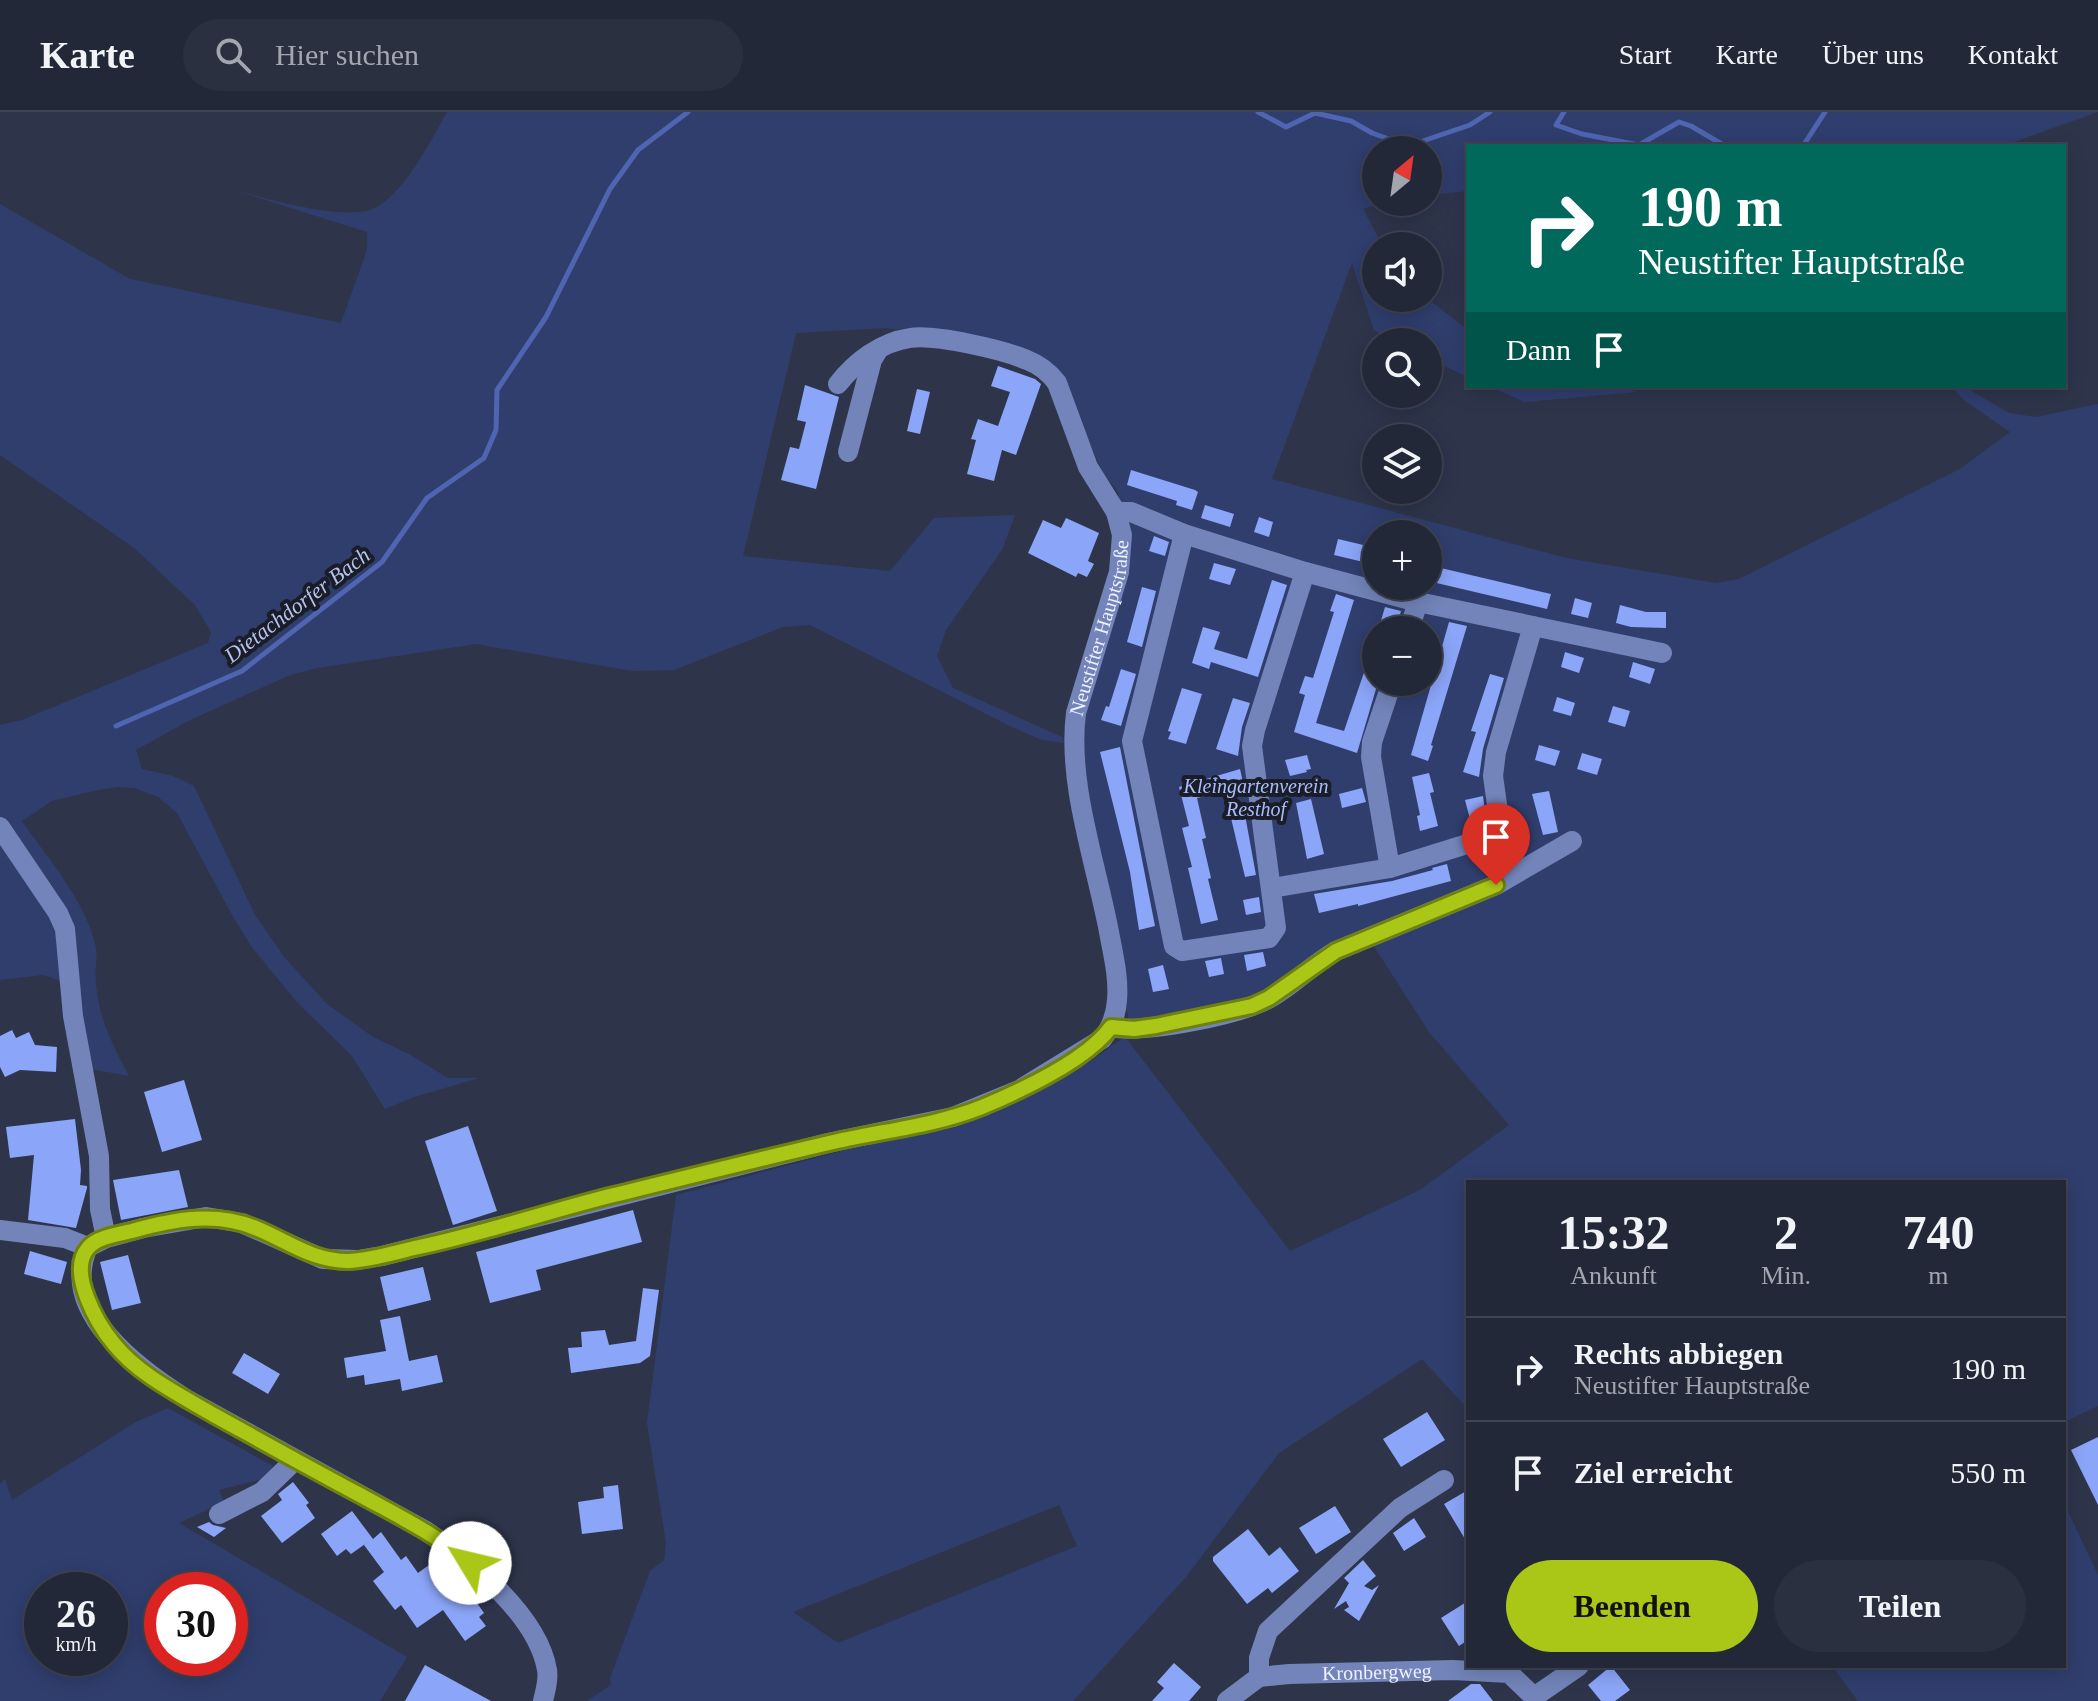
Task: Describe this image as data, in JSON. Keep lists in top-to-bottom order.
{
  "streets": {
    "street": ["Neustifter Hauptstraße", "Kronbergweg"]
  },
  "water": ["Dietachdorfer Bach"],
  "parks": ["Kleingartenverein Resthof"],
  "north": "top right",
  "page": {
    "header": "Karte",
    "search": "Hier suchen",
    "nav": [
      "Start",
      "Karte",
      "Über uns",
      "Kontakt"
    ],
    "map_buttons": ["+", "−"],
    "turn": ["190 m", "Neustifter Hauptstraße"],
    "then": "Dann",
    "eta": [
      "15:32",
      "Ankunft",
      "2",
      "Min.",
      "740",
      "m"
    ],
    "list": [
      {
        "name": "Rechts abbiegen",
        "note": "Neustifter Hauptstraße",
        "value": "190 m"
      },
      {
        "name": "Ziel erreicht",
        "value": "550 m"
      }
    ],
    "buttons": ["Beenden", "Teilen"],
    "speed": "26 km/h",
    "limit": "30"
  }
}
